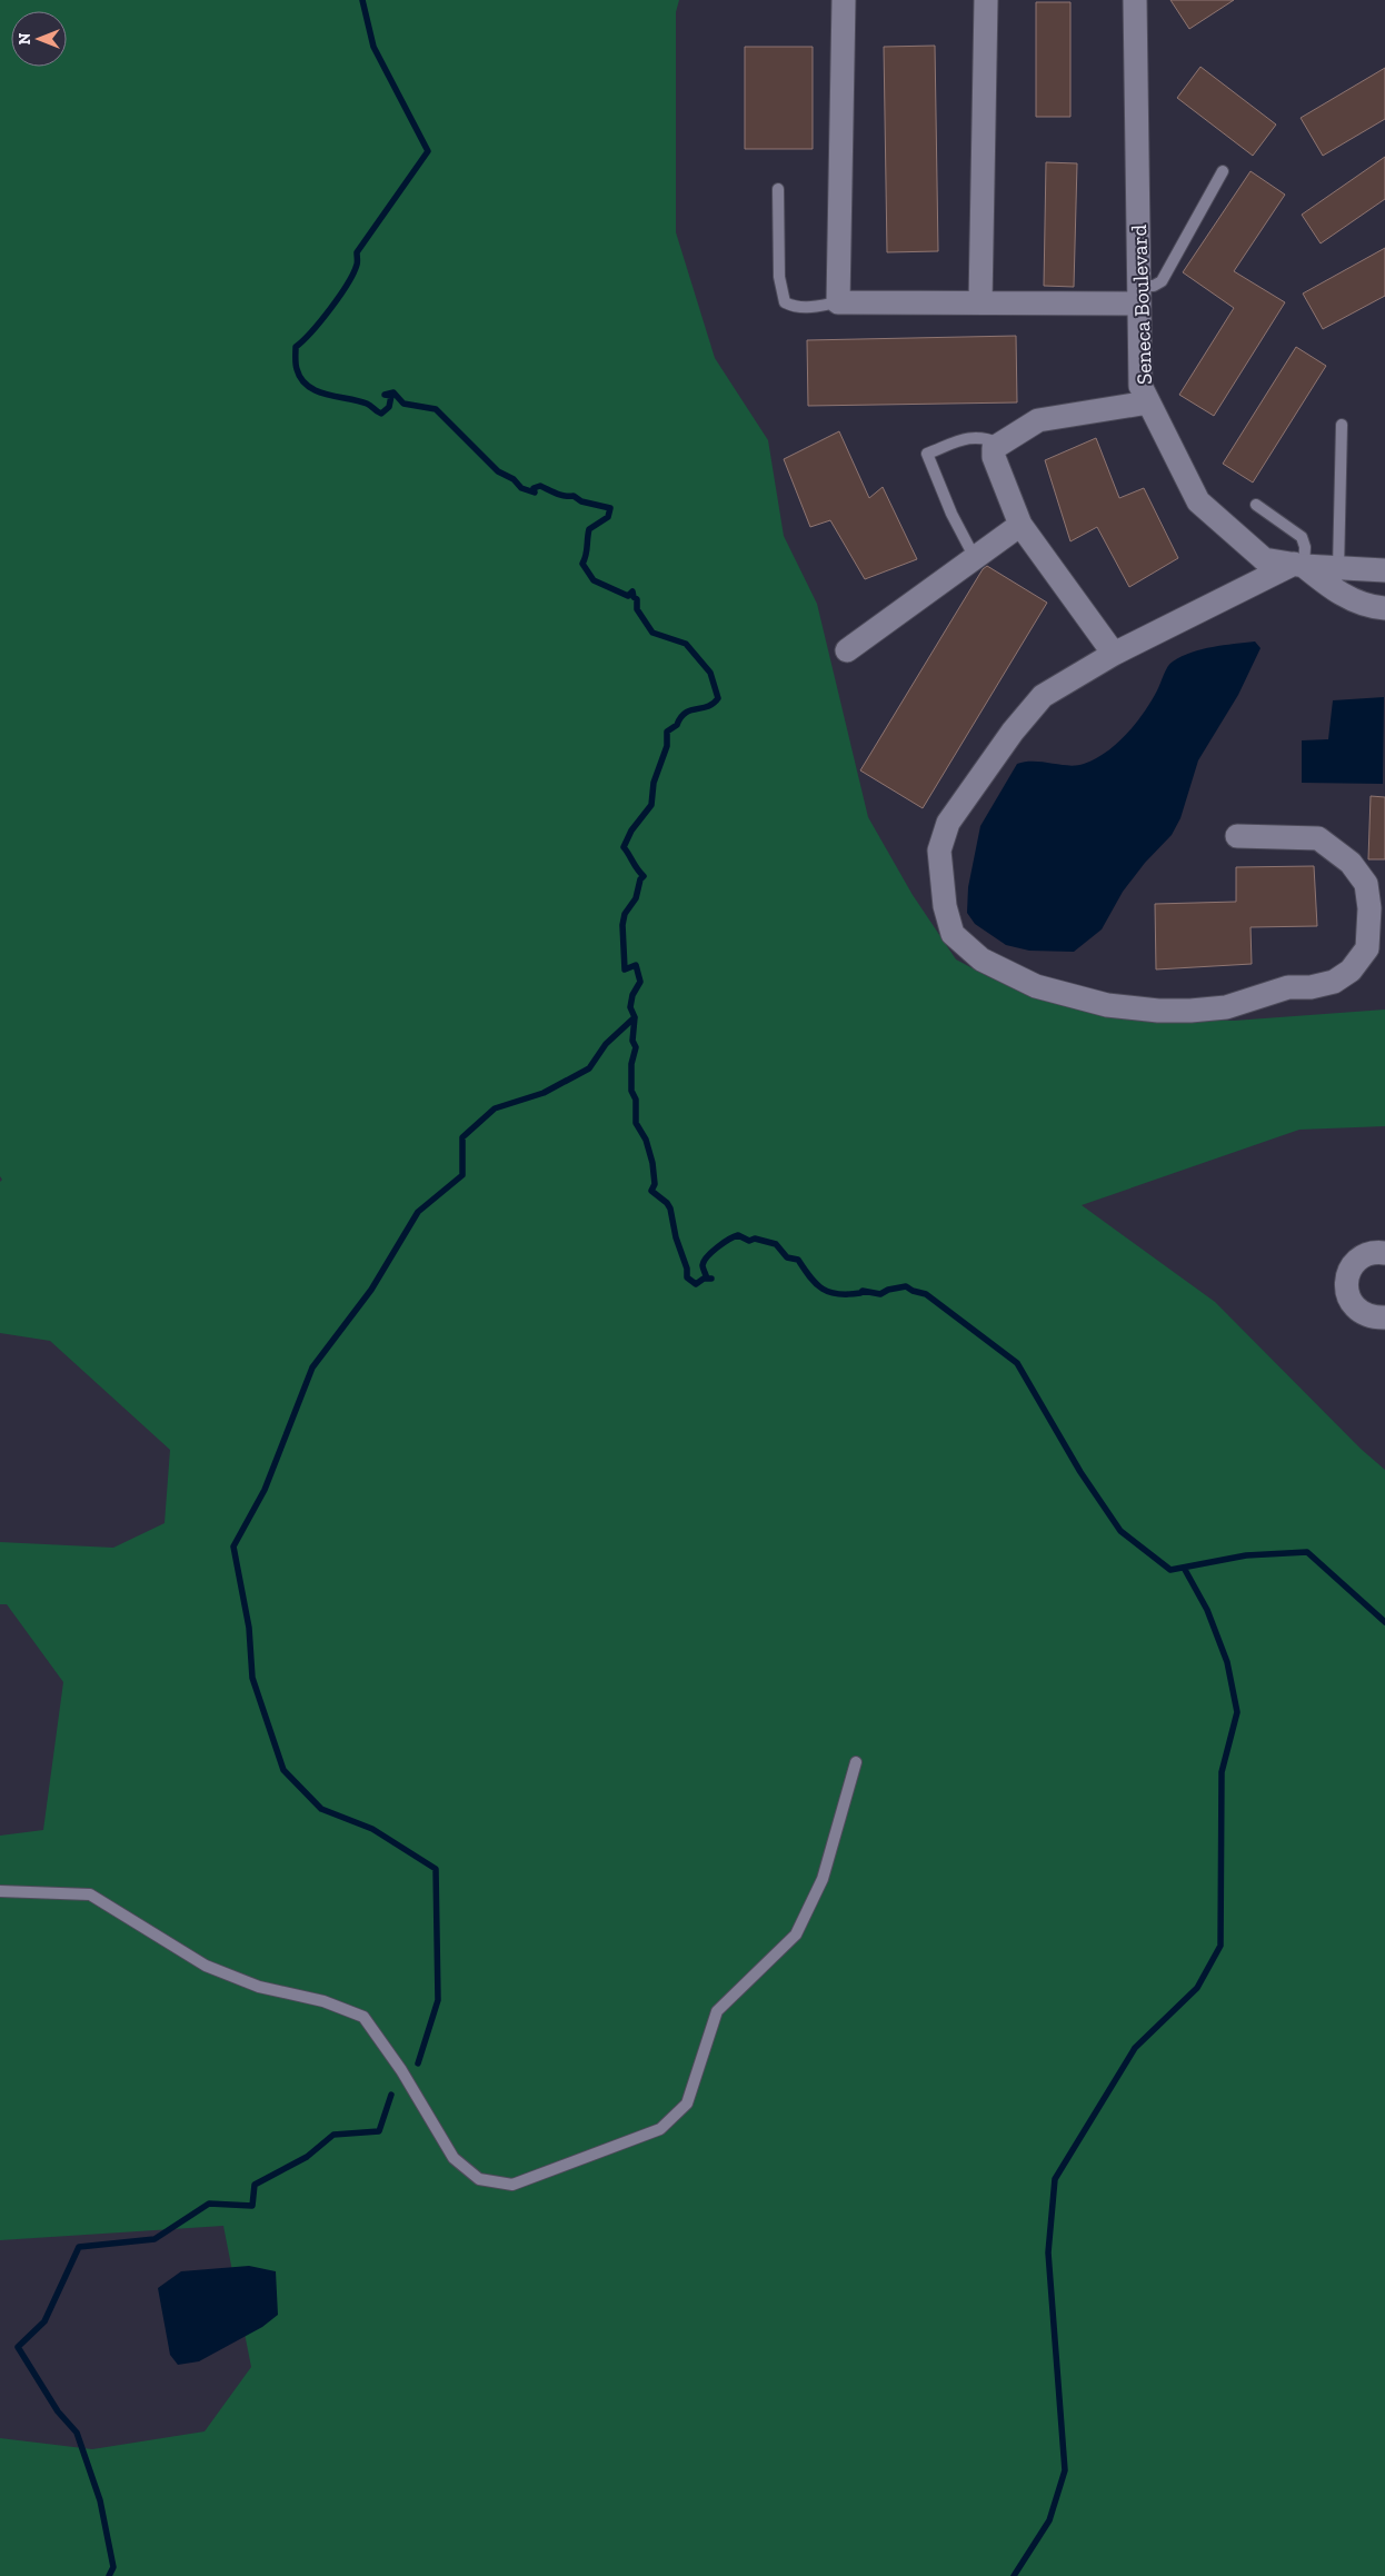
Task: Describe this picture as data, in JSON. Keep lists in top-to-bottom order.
{
  "streets": {
    "street": ["Seneca Boulevard"]
  },
  "north": "left"
}
